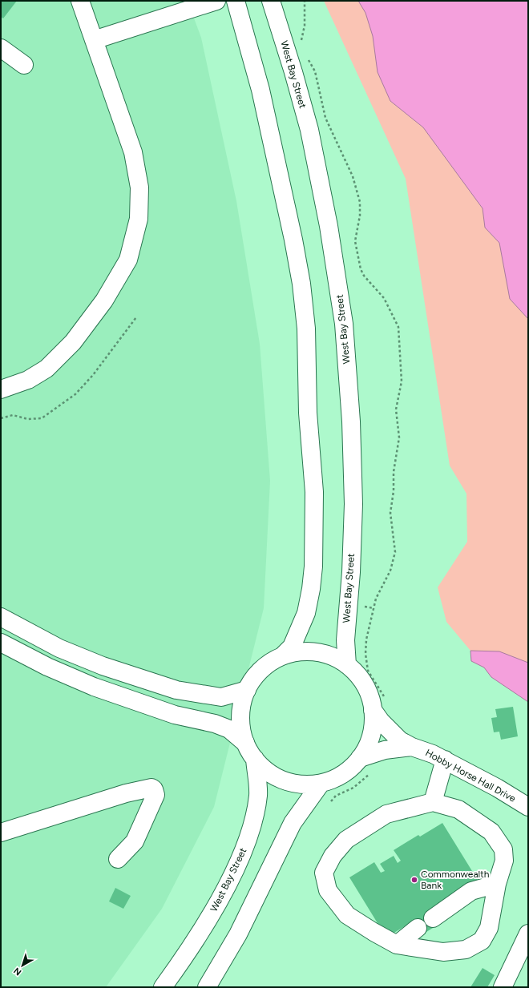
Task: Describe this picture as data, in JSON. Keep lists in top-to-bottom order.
{
  "streets": {
    "main road": ["West Bay Street", "Hobby Horse Hall Drive"]
  },
  "places": ["Commonwealth Bank"],
  "north": "bottom left"
}
